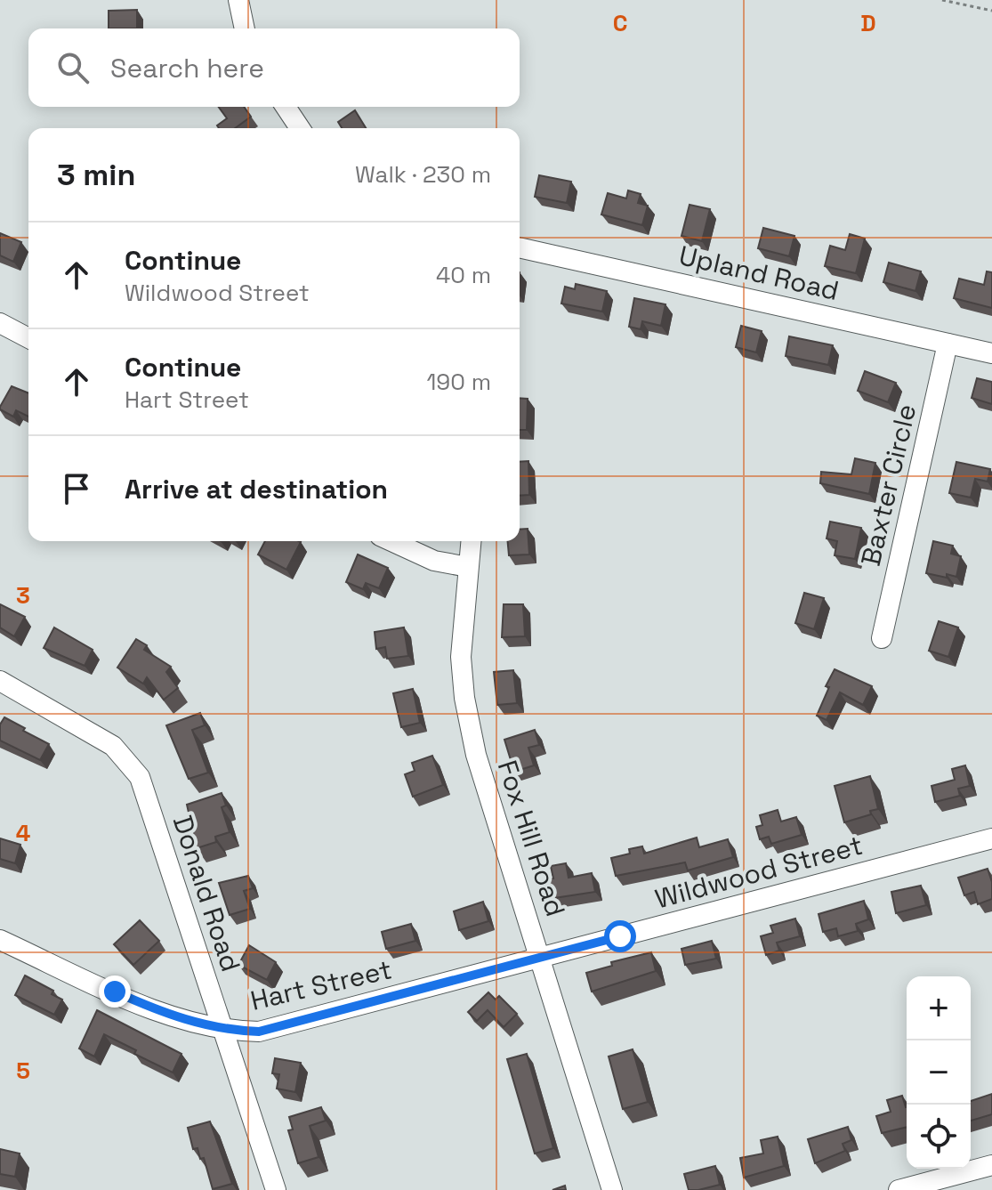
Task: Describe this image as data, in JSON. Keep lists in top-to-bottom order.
{
  "streets": {
    "street": [
      "Upland Road",
      "Baxter Circle",
      "Fox Hill Road",
      "Wildwood Street",
      "Donald Road",
      "Hart Street"
    ]
  },
  "crossings": [
    ["Upland Road", "Baxter Circle"],
    ["Fox Hill Road", "Wildwood Street"],
    ["Fox Hill Road", "Hart Street"],
    ["Wildwood Street", "Hart Street"],
    ["Donald Road", "Hart Street"]
  ],
  "page": {
    "search": "Search here",
    "heading": ["3 min", "Walk · 230 m"],
    "list": [
      ["Continue", "Wildwood Street", "40 m"],
      ["Continue", "Hart Street", "190 m"],
      "Arrive at destination"
    ],
    "map_buttons": ["+", "−"]
  },
  "grid": {
    "columns": ["C", "D"],
    "rows": ["3", "4", "5"]
  }
}
